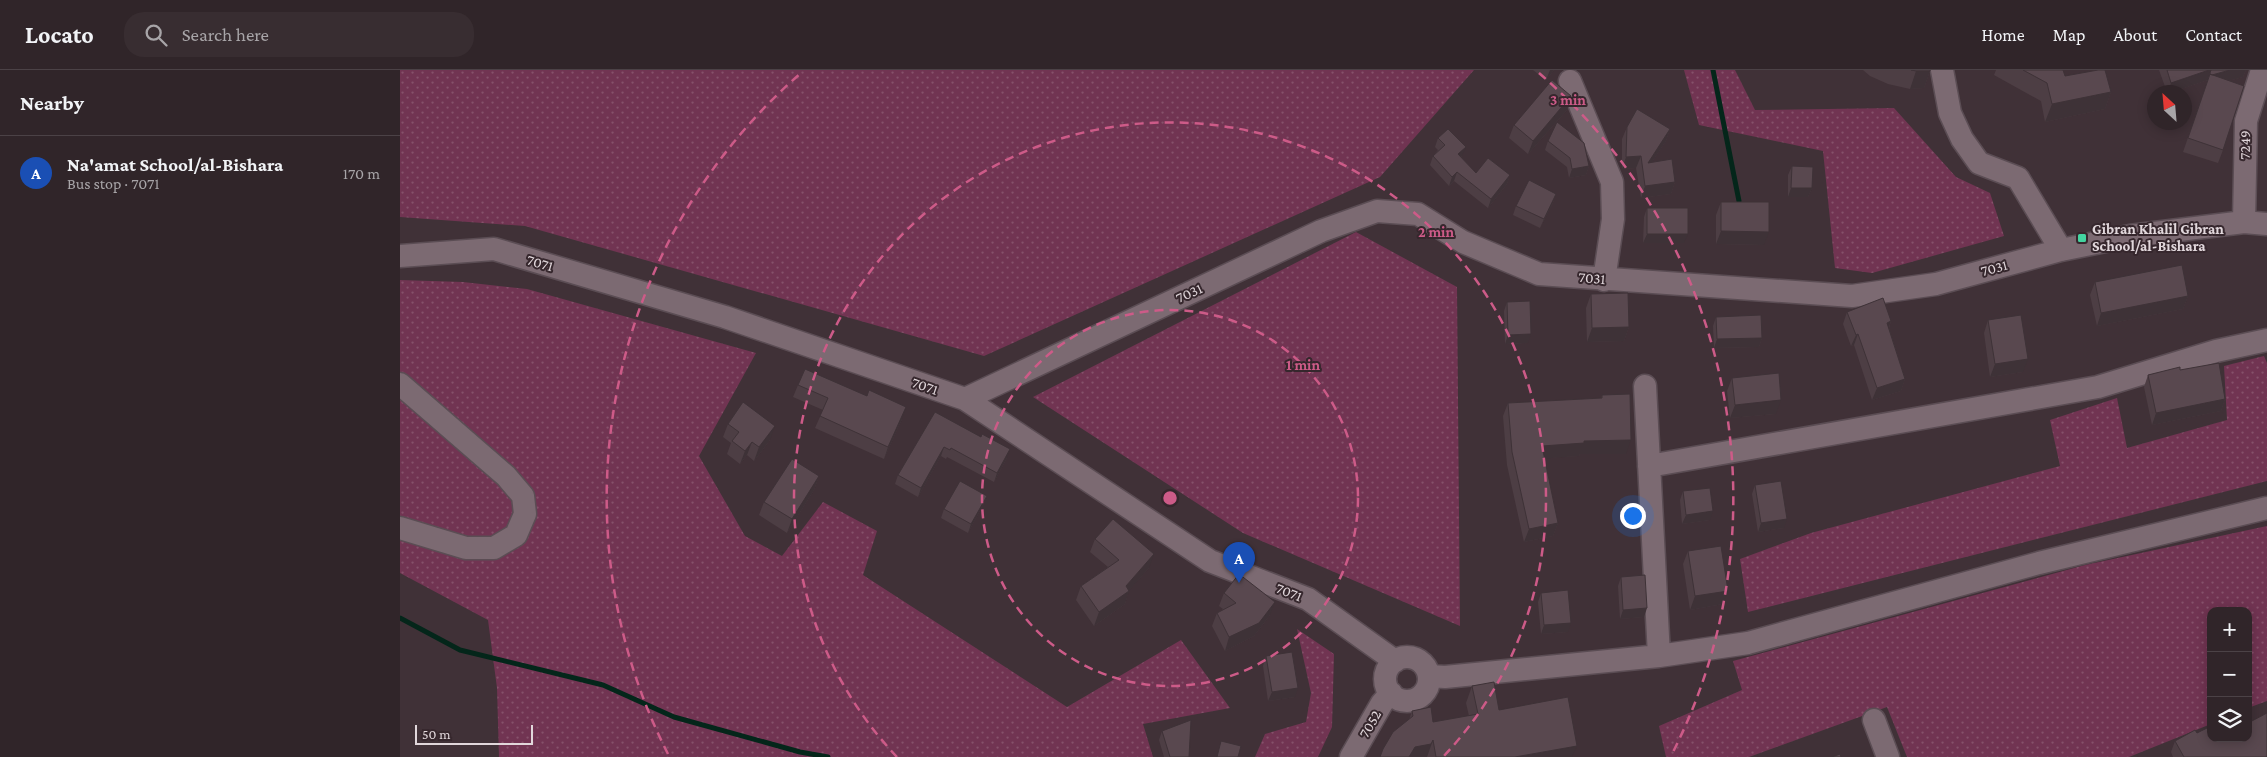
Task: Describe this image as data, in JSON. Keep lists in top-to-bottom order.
{
  "streets": {
    "street": [
      "7249",
      "7071",
      "7031",
      "7052"
    ]
  },
  "crossings": [
    ["7249", "7031"],
    ["7071", "7031"],
    ["7071", "7052"]
  ],
  "places": {
    "transit": ["Gibran Khalil Gibran School/al-Bishara"]
  },
  "scale_bar": "50 m",
  "north": "top left",
  "page": {
    "header": "Locato",
    "search": "Search here",
    "nav": [
      "Home",
      "Map",
      "About",
      "Contact"
    ],
    "heading": "Nearby",
    "list": [
      {
        "mark": "A",
        "name": "Na'amat School/al-Bishara",
        "note": "Bus stop · 7071",
        "value": "170 m"
      }
    ],
    "pins": "A",
    "map_buttons": ["+", "−"],
    "scale": "50 m"
  },
  "rings": ["3 min", "2 min", "1 min"]
}
